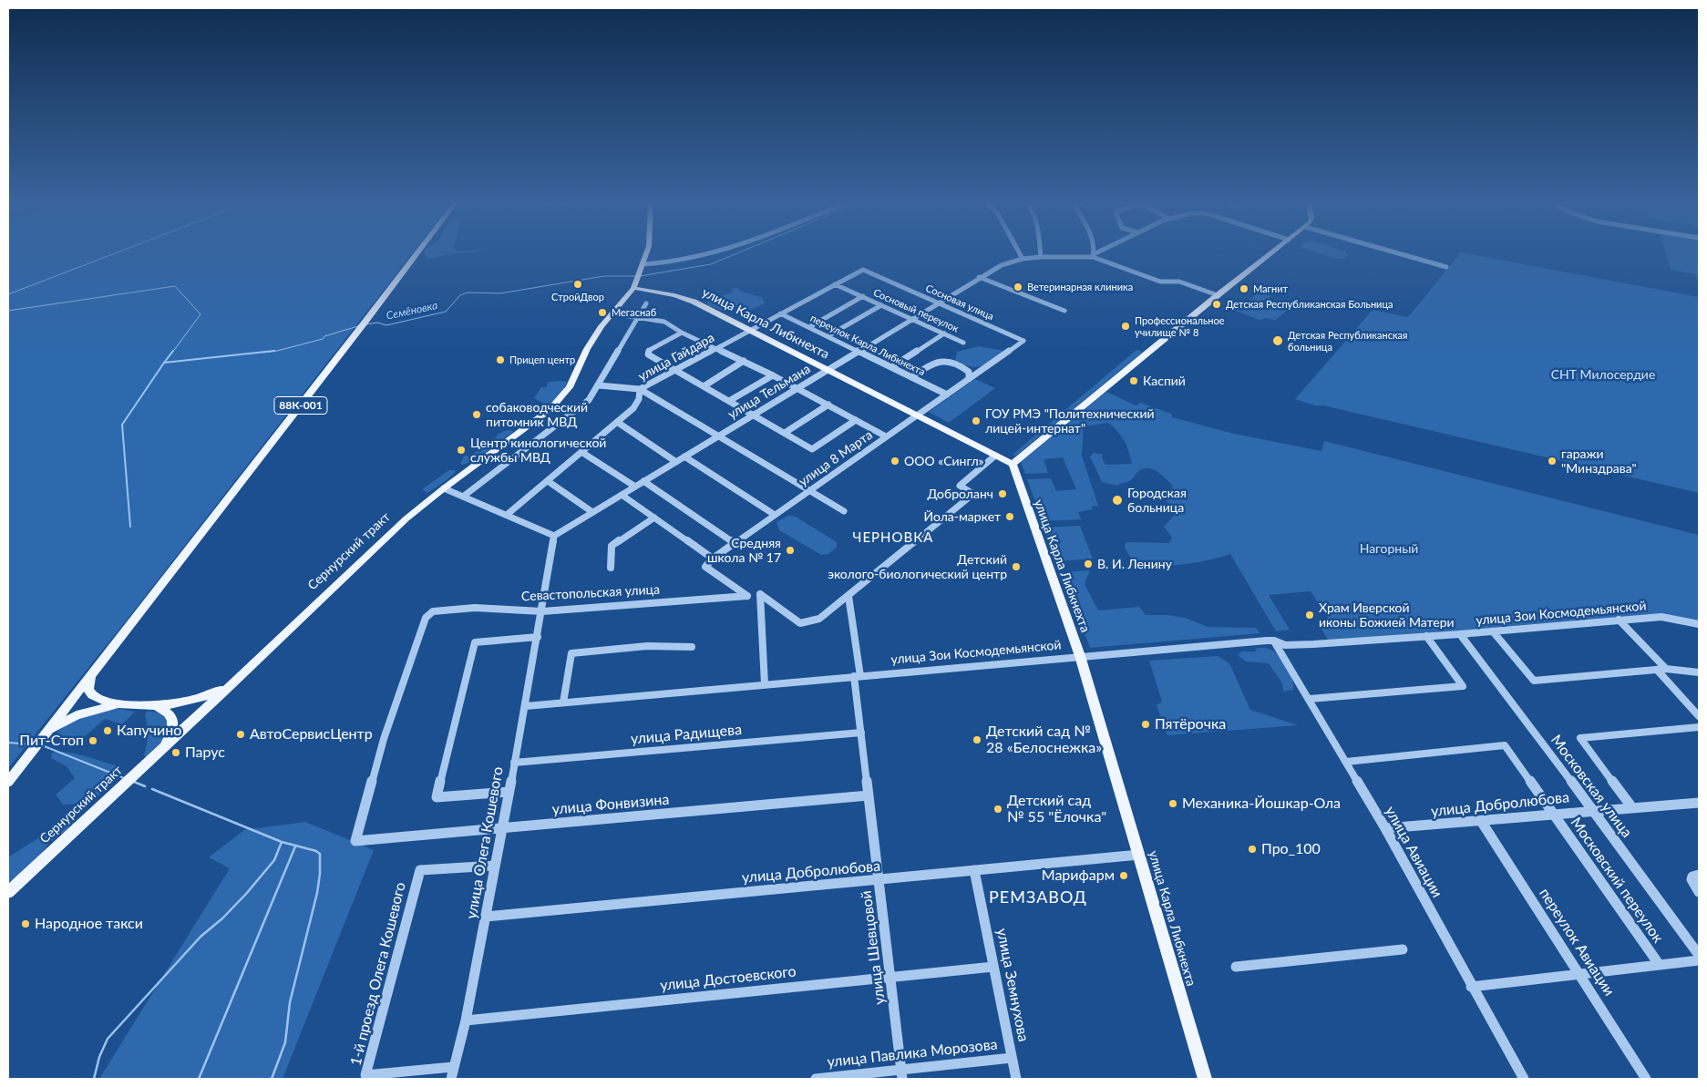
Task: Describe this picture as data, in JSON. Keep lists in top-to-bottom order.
{
  "streets": {
    "main road": ["улица Карла Либкнехта", "88К-001", "Сернурский тракт"],
    "street": [
      "Сосновая улица",
      "Сосновый переулок",
      "переулок Карла Либкнехта",
      "улица Гайдара",
      "улица Тельмана",
      "улица 8 Марта",
      "Севастопольская улица",
      "улица Зои Космодемьянской",
      "улица Радищева",
      "Московская улица",
      "улица Фонвизина",
      "улица Добролюбова",
      "улица Олега Кошевого",
      "улица Авиации",
      "Московский переулок",
      "переулок Авиации",
      "улица Шевцовой",
      "1-й проезд Олега Кошевого",
      "улица Достоевского",
      "улица Земнухова",
      "улица Павлика Морозова"
    ]
  },
  "crossings": [
    ["Сосновая улица", "улица Гайдара"],
    ["Сосновая улица", "улица Тельмана"],
    ["Сосновая улица", "улица 8 Марта"],
    ["Сосновый переулок", "улица Гайдара"],
    ["Сосновый переулок", "улица Тельмана"],
    ["улица Карла Либкнехта", "улица Гайдара"],
    ["улица Карла Либкнехта", "улица Тельмана"],
    ["улица Карла Либкнехта", "улица 8 Марта"],
    ["улица Карла Либкнехта", "Сернурский тракт"],
    ["улица Карла Либкнехта", "улица Зои Космодемьянской"],
    ["улица Карла Либкнехта", "улица Добролюбова"],
    ["переулок Карла Либкнехта", "улица Гайдара"],
    ["переулок Карла Либкнехта", "улица Тельмана"],
    ["переулок Карла Либкнехта", "улица 8 Марта"],
    ["улица Тельмана", "улица Олега Кошевого"],
    ["улица 8 Марта", "Севастопольская улица"],
    ["Севастопольская улица", "улица Фонвизина"],
    ["Севастопольская улица", "улица Олега Кошевого"],
    ["улица Зои Космодемьянской", "Московская улица"],
    ["улица Зои Космодемьянской", "улица Олега Кошевого"],
    ["улица Зои Космодемьянской", "улица Авиации"],
    ["улица Зои Космодемьянской", "улица Шевцовой"],
    ["улица Радищева", "улица Олега Кошевого"],
    ["улица Радищева", "улица Шевцовой"],
    ["Московская улица", "улица Добролюбова"],
    ["улица Фонвизина", "улица Олега Кошевого"],
    ["улица Фонвизина", "улица Шевцовой"],
    ["улица Добролюбова", "улица Олега Кошевого"],
    ["улица Добролюбова", "улица Авиации"],
    ["улица Добролюбова", "Московский переулок"],
    ["улица Добролюбова", "переулок Авиации"],
    ["улица Добролюбова", "улица Шевцовой"],
    ["улица Добролюбова", "улица Земнухова"],
    ["улица Олега Кошевого", "1-й проезд Олега Кошевого"],
    ["улица Олега Кошевого", "улица Достоевского"],
    ["улица Авиации", "Московский переулок"],
    ["улица Шевцовой", "улица Достоевского"],
    ["улица Шевцовой", "улица Павлика Морозова"],
    ["улица Достоевского", "улица Земнухова"],
    ["улица Земнухова", "улица Павлика Морозова"]
  ],
  "districts": ["ЧЕРНОВКА", "РЕМЗАВОД"],
  "water": ["Семёновка"],
  "parks": ["СНТ Милосердие", "Нагорный"],
  "places": [
    "СтройДвор",
    "Ветеринарная клиника",
    "Магнит",
    "Детская Республиканская Больница",
    "Мегаснаб",
    "Профессиональное училище № 8",
    "Детская Республиканская больница",
    "Прицеп центр",
    "Каспий",
    "собаководческий питомник МВД",
    "ГОУ РМЭ \"Политехнический лицей-интернат\"",
    "Центр кинологической службы МВД",
    "ООО «Сингл»",
    "гаражи \"Минздрава\"",
    "Доброланч",
    "Городская больница",
    "Йола-маркет",
    "Средняя школа № 17",
    "В. И. Ленину",
    "Детский эколого-биологический центр",
    "Храм Иверской иконы Божией Матери",
    "Пятёрочка",
    "Капучино",
    "АвтоСервисЦентр",
    "Детский сад № 28 «Белоснежка»",
    "Пит-Стоп",
    "Парус",
    "Механика-Йошкар-Ола",
    "Детский сад № 55 \"Ёлочка\"",
    "Про_100",
    "Марифарм",
    "Народное такси"
  ]
}
